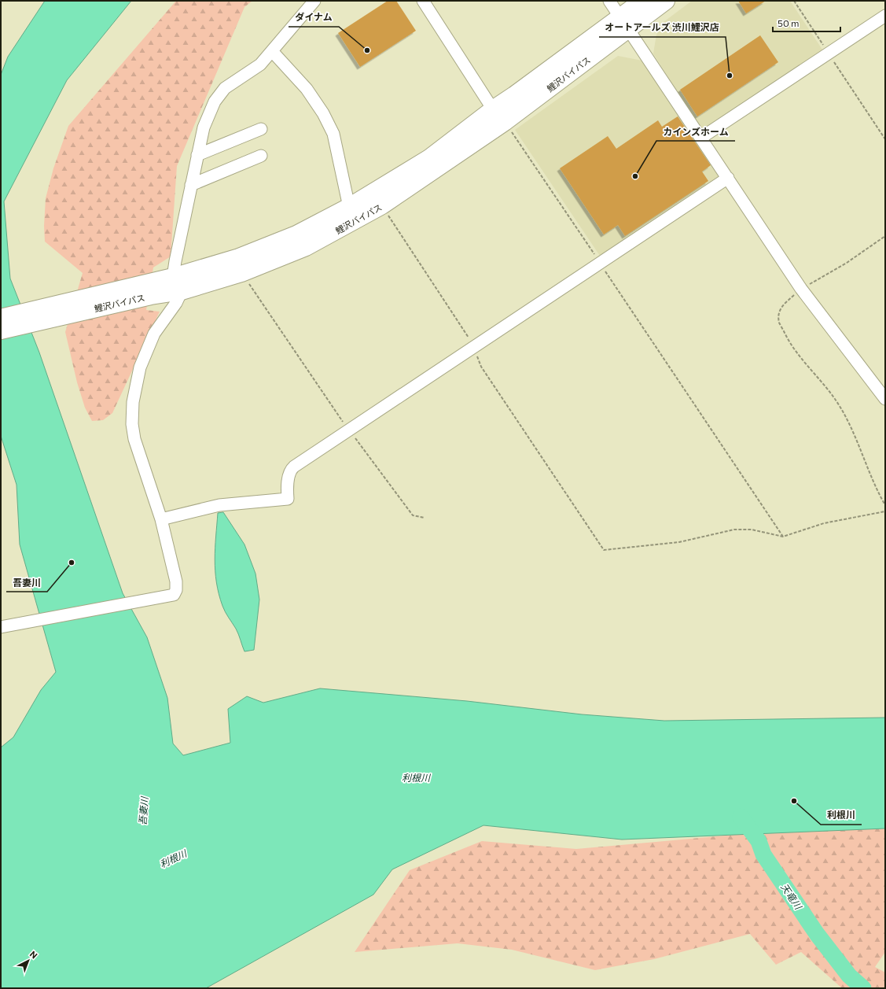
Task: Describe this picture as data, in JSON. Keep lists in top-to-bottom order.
{
  "streets": {
    "highway": ["鯉沢バイパス"]
  },
  "water": ["利根川", "吾妻川", "天竜川"],
  "places": [
    "ダイナム",
    "オートアールズ 渋川鯉沢店",
    "カインズホーム",
    "吾妻川",
    "利根川"
  ],
  "scale_bar": "50 m",
  "north": "top right"
}
